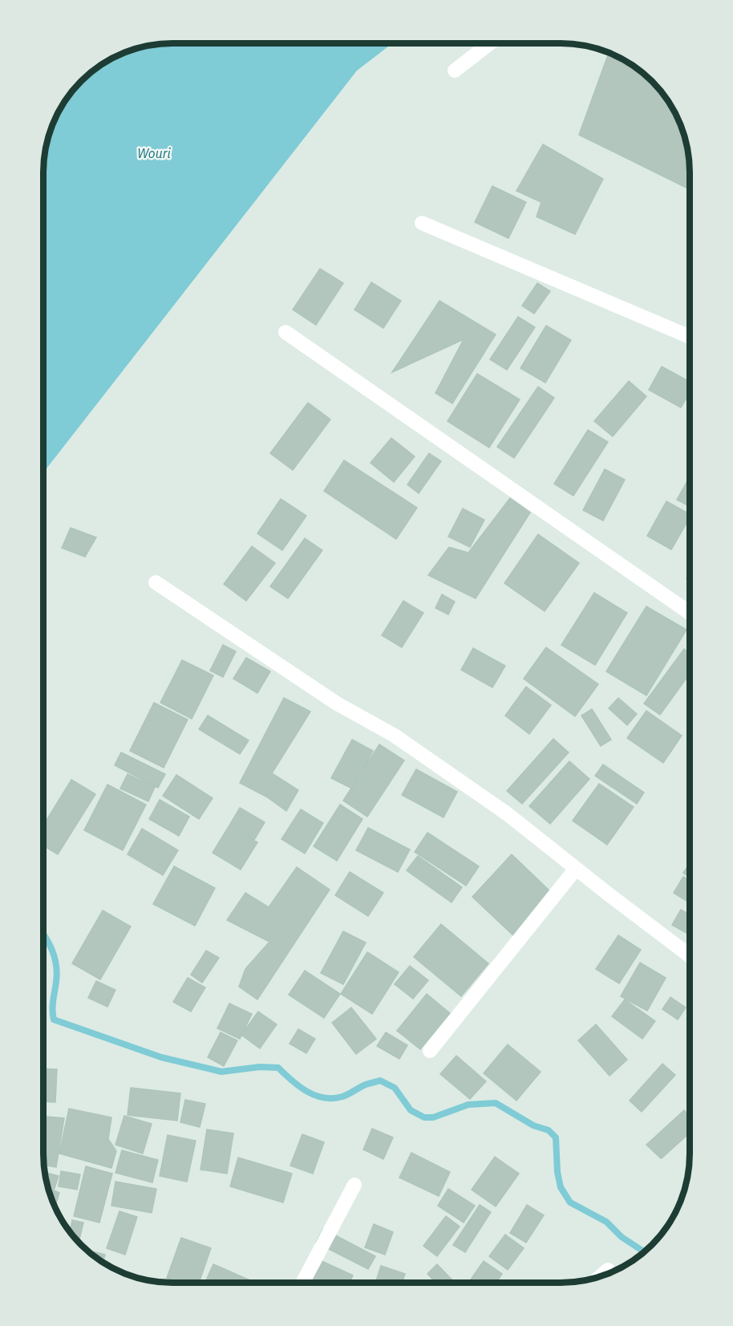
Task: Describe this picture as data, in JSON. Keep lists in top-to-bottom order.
{
  "water": ["Wouri"]
}
